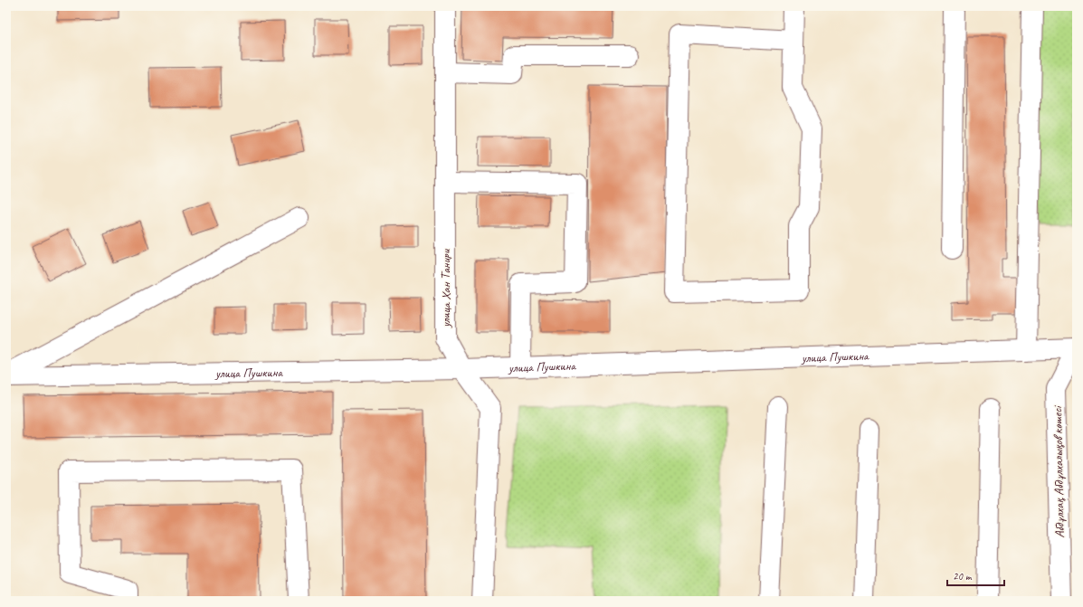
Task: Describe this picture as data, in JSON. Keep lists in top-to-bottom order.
{
  "streets": {
    "street": ["улица Хан Танири", "улица Пушкина", "Абдұлхақ Абдұлхалықов көшесі"]
  },
  "crossings": [
    ["улица Хан Танири", "улица Пушкина"],
    ["улица Пушкина", "Абдұлхақ Абдұлхалықов көшесі"]
  ],
  "scale_bar": "20 m"
}
